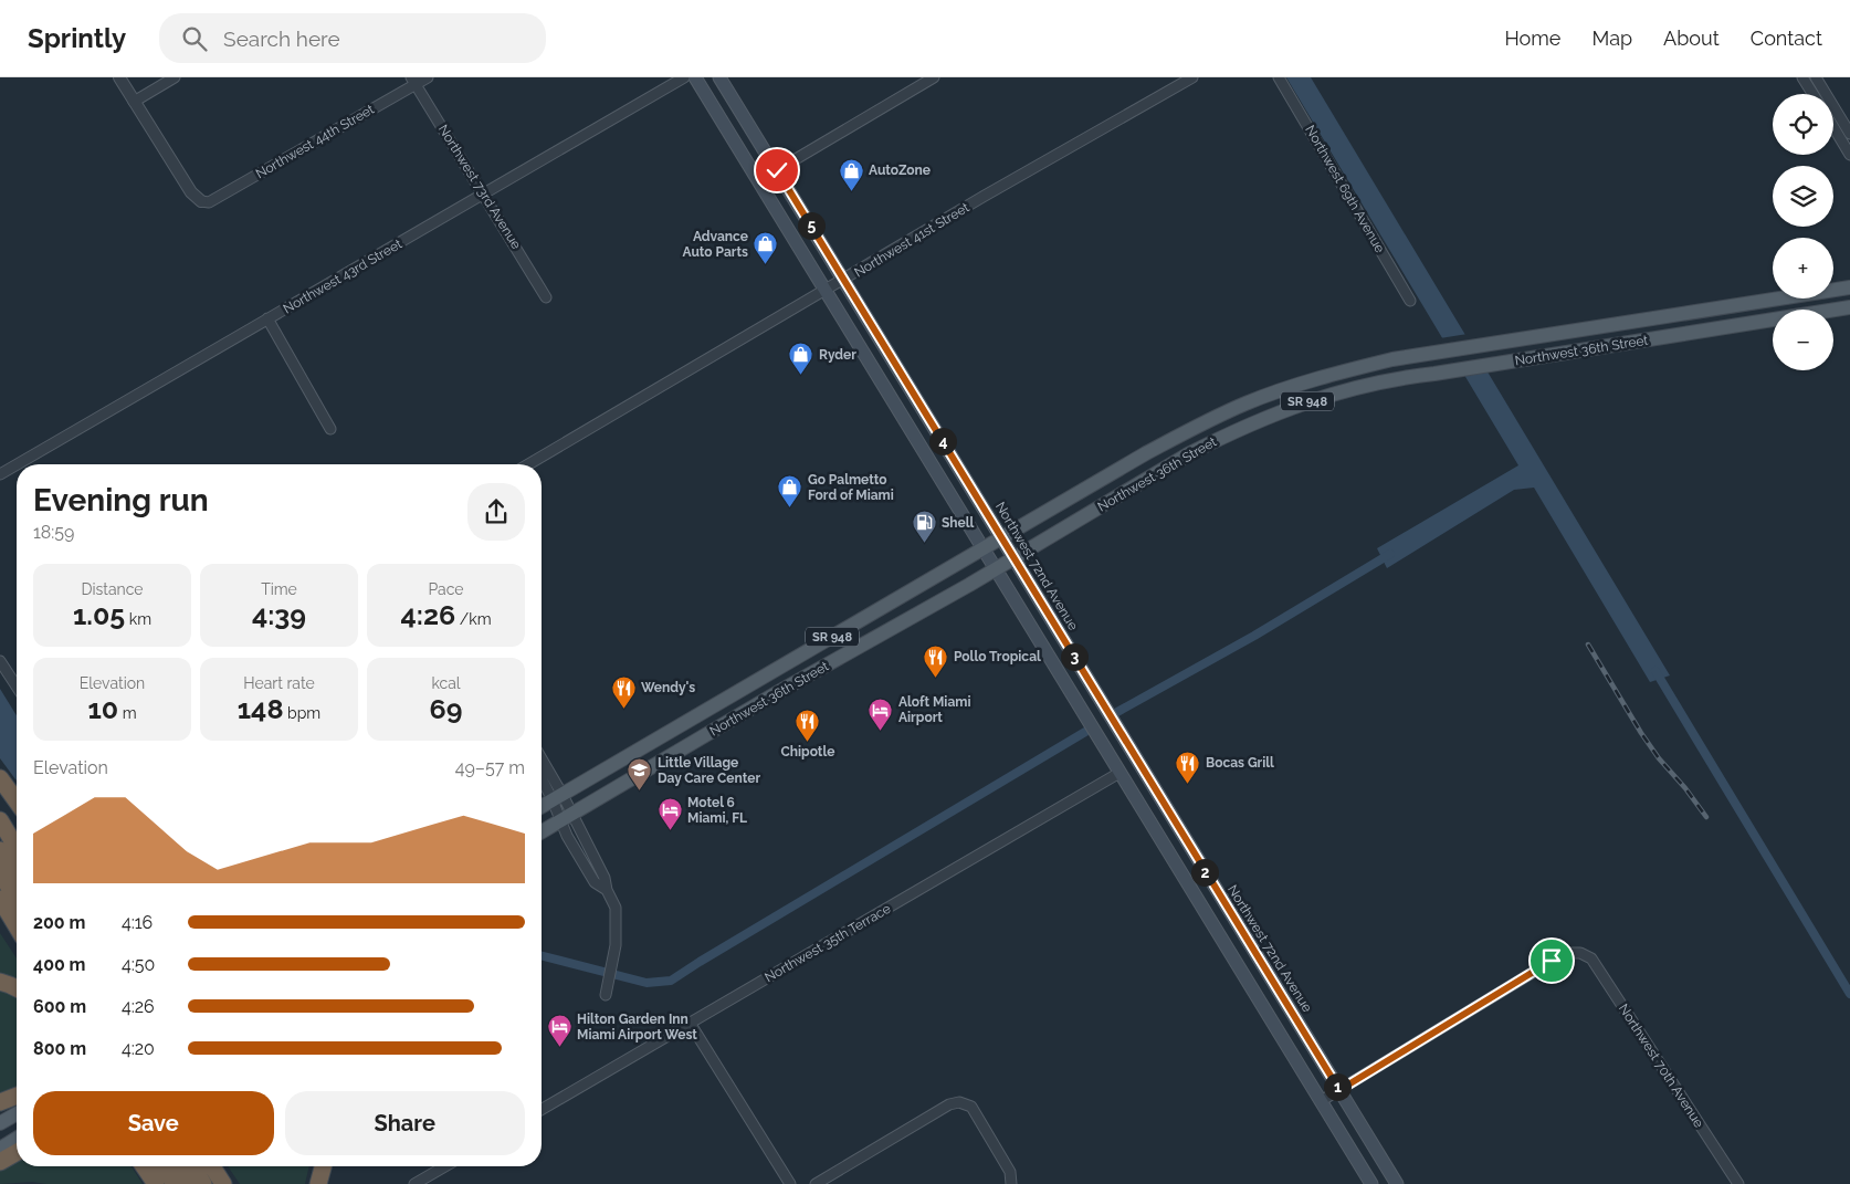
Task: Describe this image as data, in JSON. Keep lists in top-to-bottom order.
{
  "streets": {
    "main road": ["Northwest 36th Street", "SR 948", "Northwest 72nd Avenue"],
    "street": [
      "Northwest 44th Street",
      "Northwest 73rd Avenue",
      "Northwest 69th Avenue",
      "Northwest 41st Street",
      "Northwest 43rd Street",
      "Northwest 35th Terrace",
      "Northwest 70th Avenue"
    ]
  },
  "crossings": [
    ["Northwest 44th Street", "Northwest 73rd Avenue"],
    ["Northwest 73rd Avenue", "Northwest 43rd Street"],
    ["Northwest 41st Street", "Northwest 72nd Avenue"],
    ["Northwest 36th Street", "Northwest 72nd Avenue"],
    ["Northwest 72nd Avenue", "Northwest 70th Avenue"]
  ],
  "places": {
    "shop": [
      "AutoZone",
      "Advance Auto Parts",
      "Ryder",
      "Go Palmetto Ford of Miami"
    ],
    "fuel station": ["Shell"],
    "restaurant": [
      "Pollo Tropical",
      "Wendy's",
      "Chipotle",
      "Bocas Grill"
    ],
    "hotel": ["Aloft Miami Airport", "Motel 6 Miami, FL", "Hilton Garden Inn Miami Airport West"],
    "school or university": ["Little Village Day Care Center"]
  },
  "page": {
    "header": "Sprintly",
    "search": "Search here",
    "nav": [
      "Home",
      "Map",
      "About",
      "Contact"
    ],
    "map_buttons": ["+", "−"],
    "pins": [
      "5",
      "4",
      "3",
      "2",
      "1"
    ],
    "heading": ["Evening run", "18:59"],
    "stats": [
      ["Distance", "1.05 km"],
      ["Time", "4:39"],
      ["Pace", "4:26 /km"],
      ["Elevation", "10 m"],
      ["Heart rate", "148 bpm"],
      ["kcal", "69"]
    ],
    "chart": ["Elevation", "49–57 m"],
    "list": [
      {
        "name": "200 m",
        "note": "4:16"
      },
      {
        "name": "400 m",
        "note": "4:50"
      },
      {
        "name": "600 m",
        "note": "4:26"
      },
      {
        "name": "800 m",
        "note": "4:20"
      }
    ],
    "buttons": ["Save", "Share"]
  }
}
